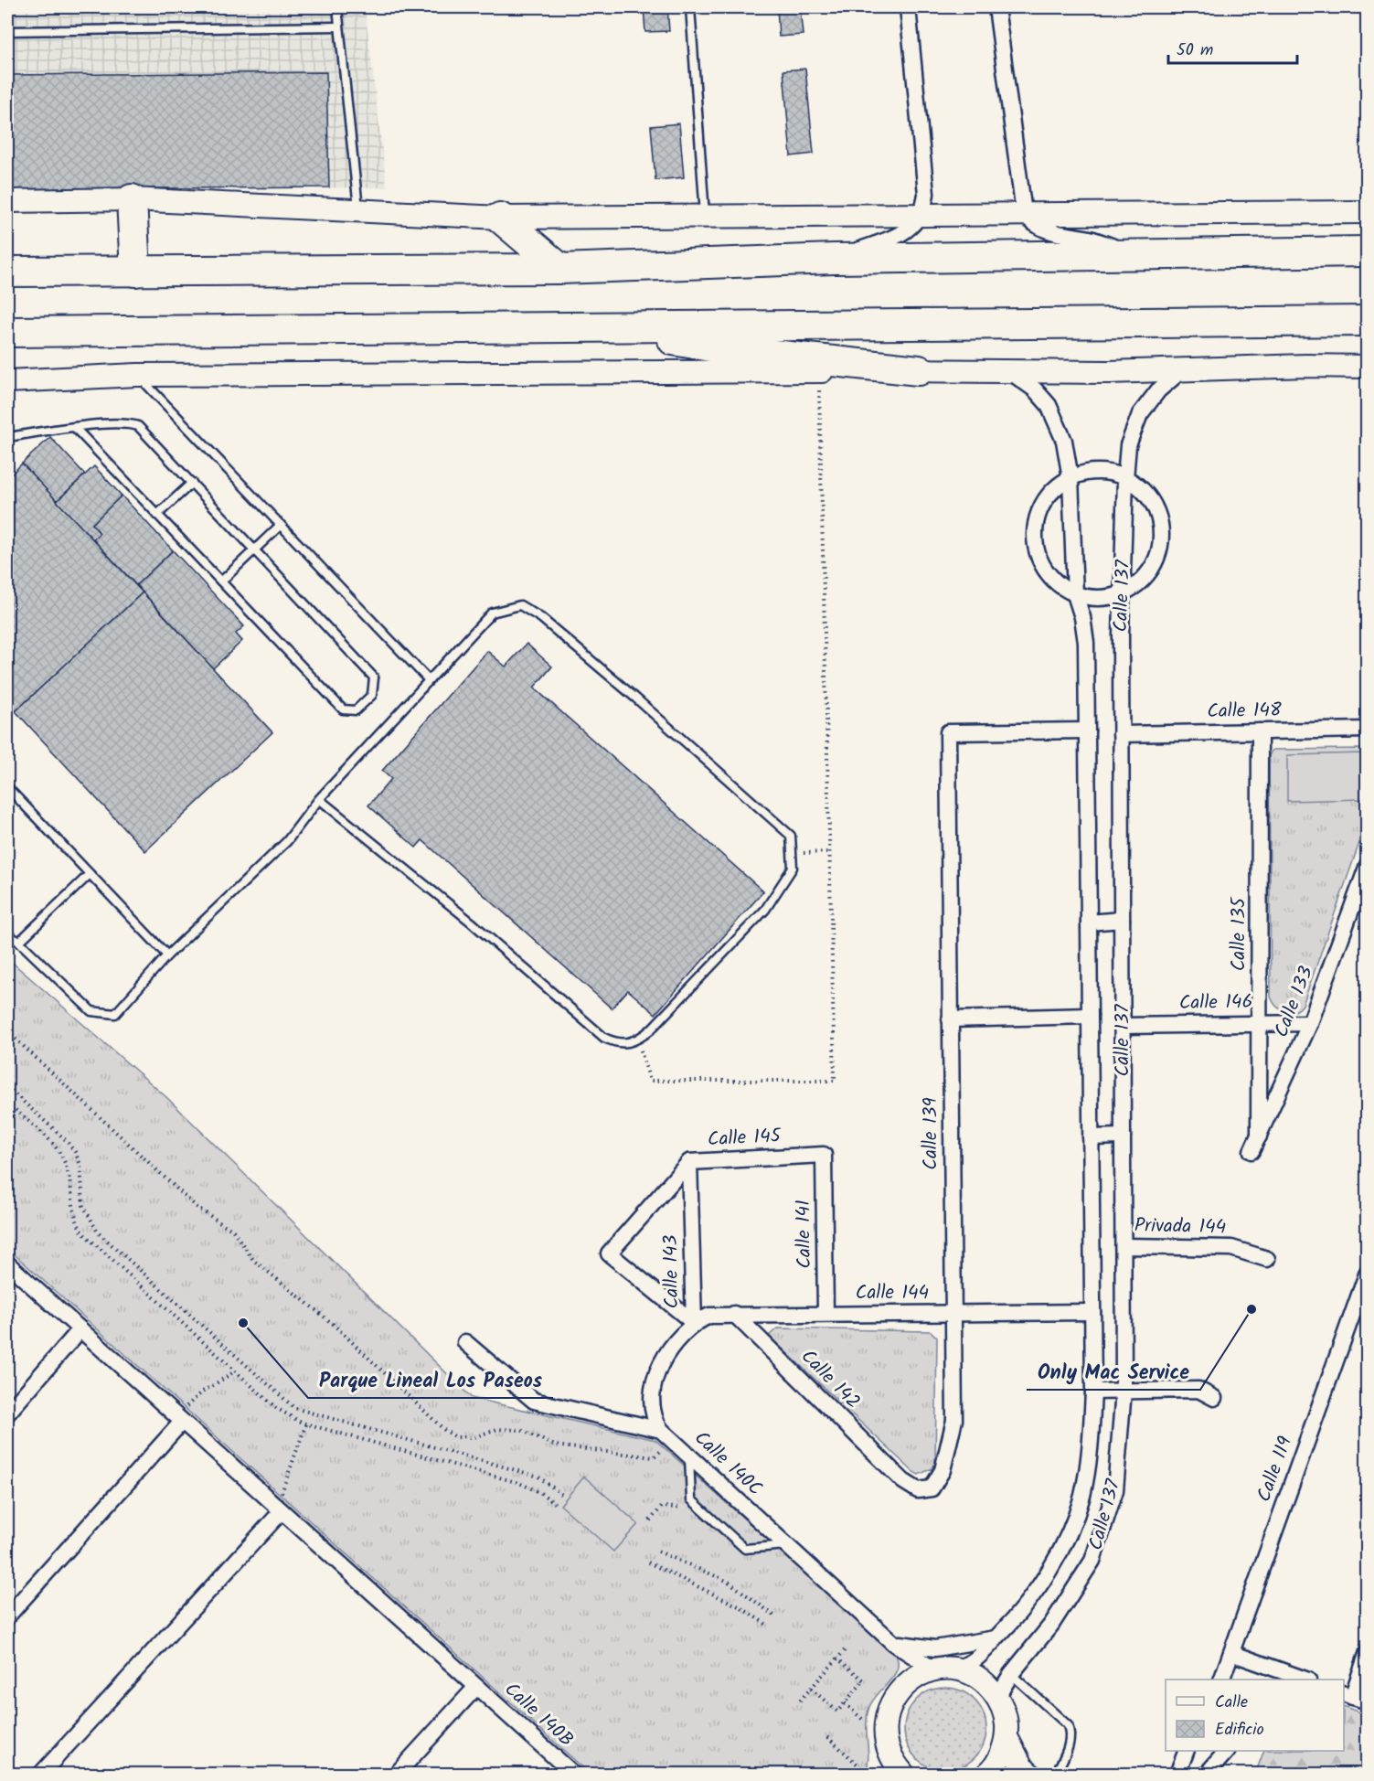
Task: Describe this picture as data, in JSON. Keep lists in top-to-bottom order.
{
  "streets": {
    "street": [
      "Calle 137",
      "Calle 148",
      "Calle 135",
      "Calle 133",
      "Calle 146",
      "Calle 139",
      "Calle 145",
      "Privada 144",
      "Calle 141",
      "Calle 143",
      "Calle 144",
      "Calle 142",
      "Calle 140C",
      "Calle 119",
      "Calle 140B"
    ]
  },
  "crossings": [
    ["Calle 137", "Calle 148"],
    ["Calle 137", "Calle 146"],
    ["Calle 137", "Calle 139"],
    ["Calle 137", "Privada 144"],
    ["Calle 137", "Calle 144"],
    ["Calle 137", "Calle 140C"],
    ["Calle 148", "Calle 135"],
    ["Calle 135", "Calle 133"],
    ["Calle 135", "Calle 146"],
    ["Calle 133", "Calle 146"],
    ["Calle 139", "Calle 144"],
    ["Calle 139", "Calle 142"],
    ["Calle 145", "Calle 141"],
    ["Calle 145", "Calle 143"],
    ["Calle 145", "Calle 144"],
    ["Calle 141", "Calle 144"],
    ["Calle 143", "Calle 144"],
    ["Calle 143", "Calle 140C"],
    ["Calle 144", "Calle 142"]
  ],
  "places": ["Only Mac Service", "Parque Lineal Los Paseos"],
  "legend": ["Calle", "Edificio"],
  "scale_bar": "50 m"
}
